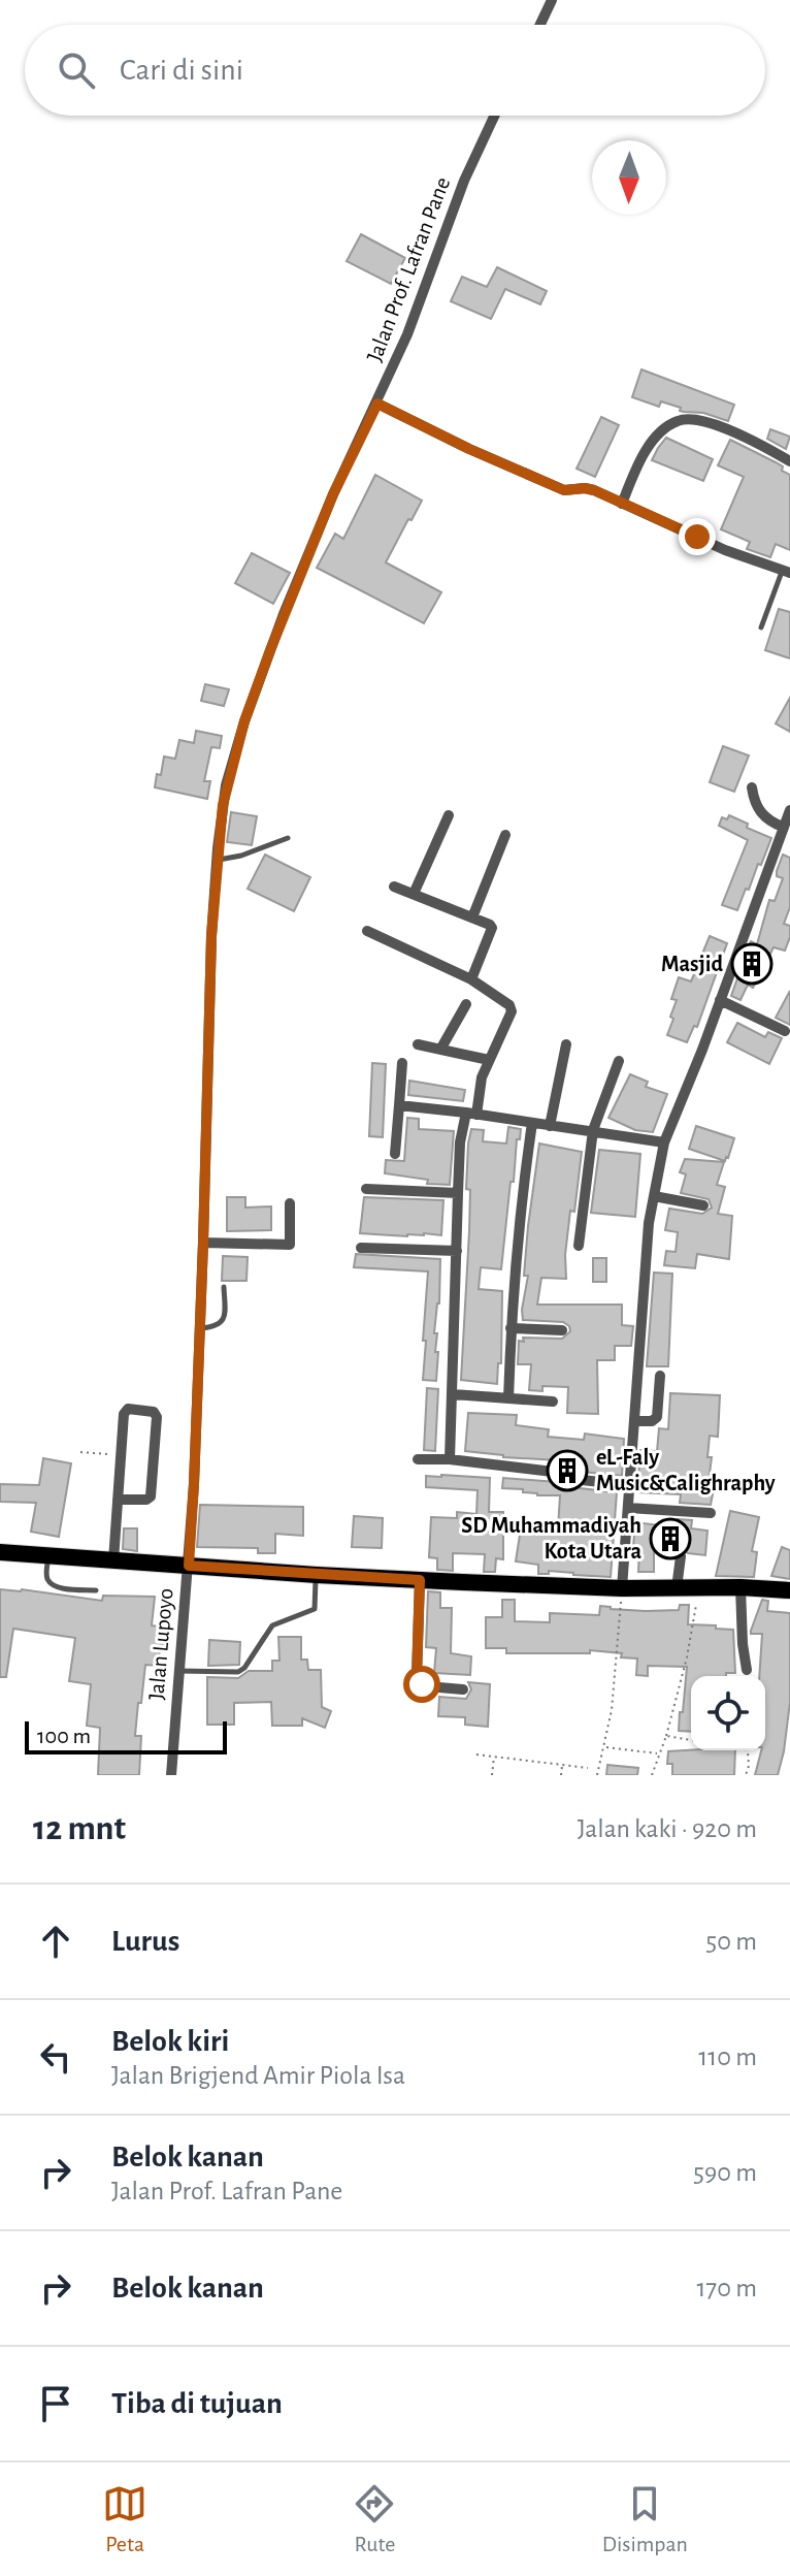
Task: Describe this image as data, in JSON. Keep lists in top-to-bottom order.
{
  "streets": {
    "street": ["Jalan Prof. Lafran Pane", "Jalan Lupoyo"]
  },
  "crossings": [
    ["Jalan Prof. Lafran Pane", "Jalan Lupoyo"]
  ],
  "places": {
    "building": ["Masjid", "eL-Faly Music&Calighraphy", "SD Muhammadiyah Kota Utara"]
  },
  "scale_bar": "100 m",
  "north": "bottom",
  "page": {
    "search": "Cari di sini",
    "scale": "100 m",
    "heading": ["12 mnt", "Jalan kaki · 920 m"],
    "list": [
      ["Lurus", "50 m"],
      ["Belok kiri", "Jalan Brigjend Amir Piola Isa", "110 m"],
      ["Belok kanan", "Jalan Prof. Lafran Pane", "590 m"],
      ["Belok kanan", "170 m"],
      "Tiba di tujuan"
    ],
    "nav": ["Peta", "Rute", "Disimpan"]
  }
}
